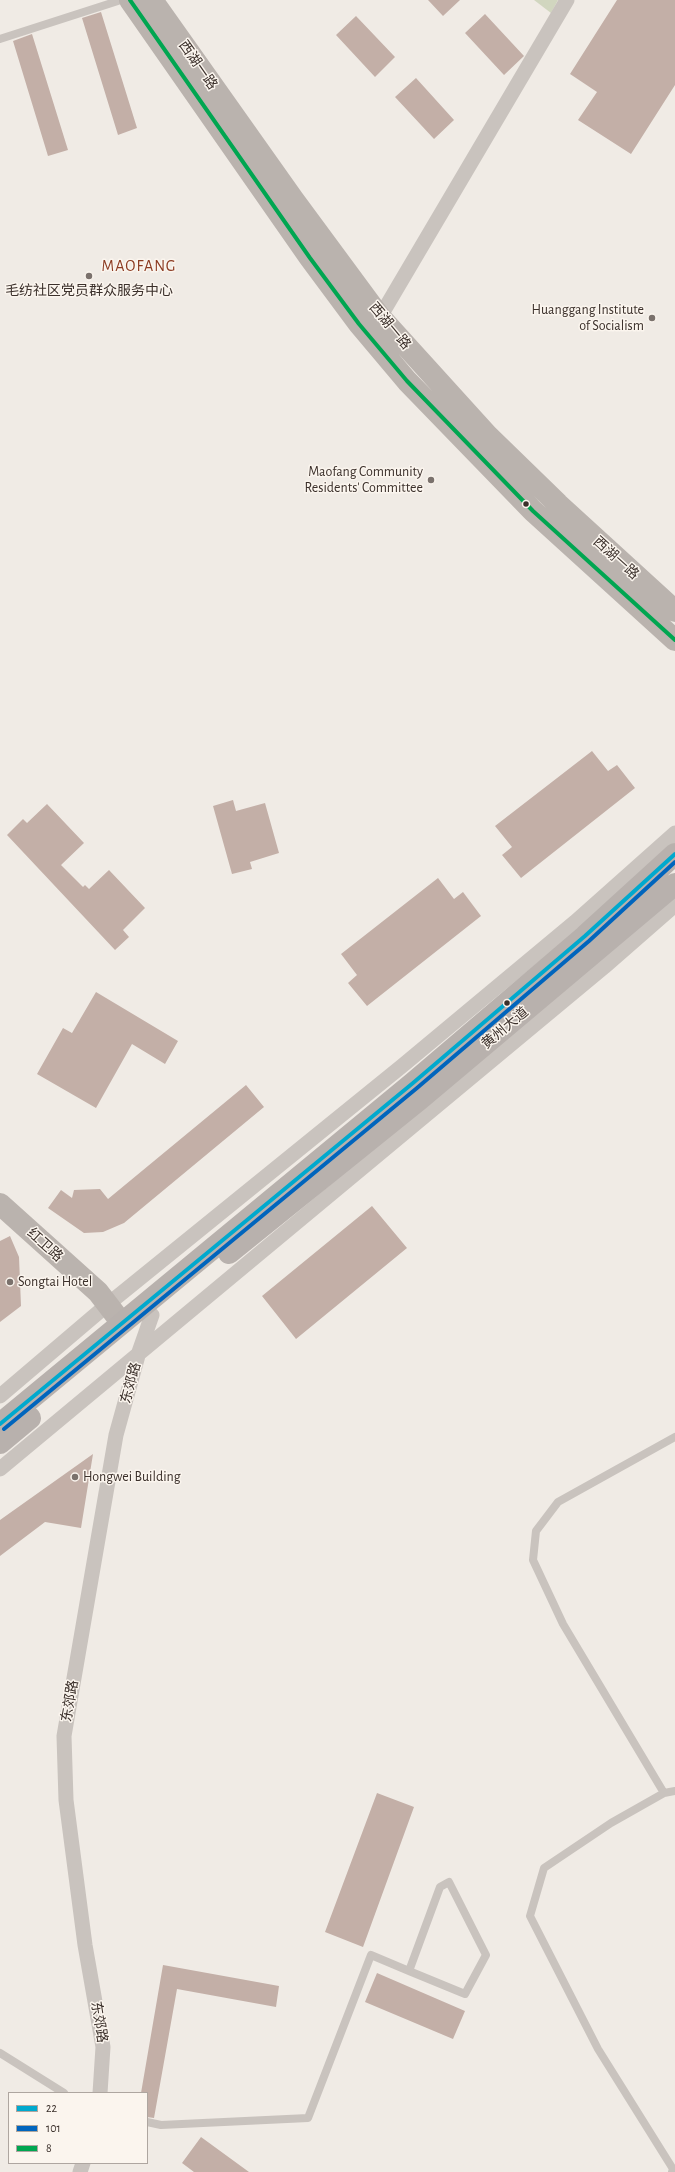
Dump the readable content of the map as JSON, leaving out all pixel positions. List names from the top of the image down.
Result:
{
  "streets": {
    "main road": ["西湖一路", "黄州大道", "红卫路"],
    "street": ["东郊路"]
  },
  "crossings": [
    ["黄州大道", "红卫路"],
    ["黄州大道", "东郊路"]
  ],
  "districts": ["MAOFANG"],
  "places": [
    "毛纺社区党员群众服务中心",
    "Huanggang Institute of Socialism",
    "Maofang Community Residents' Committee",
    "Songtai Hotel",
    "Hongwei Building"
  ],
  "lines": ["transit line 8", "transit line 22", "transit line 101"],
  "legend": ["22", "101", "8"]
}
